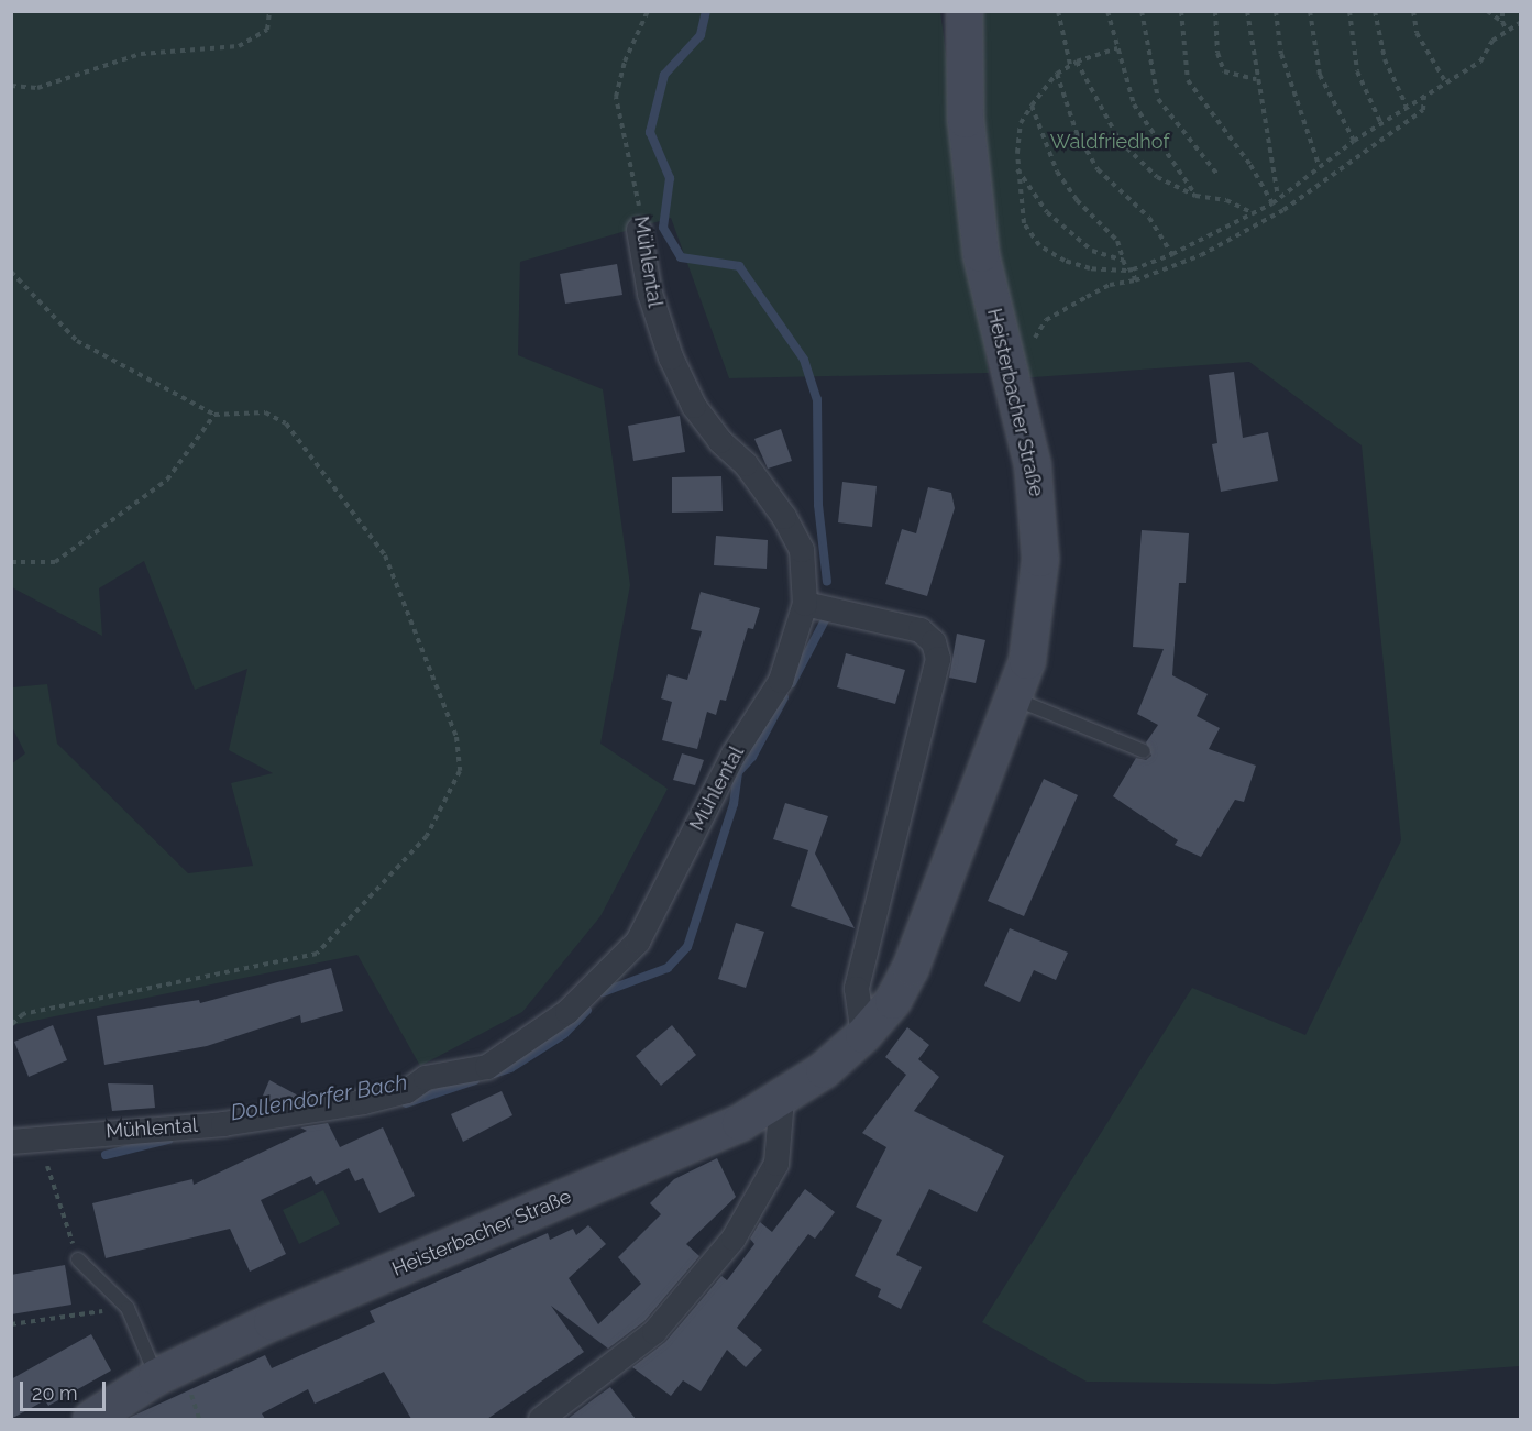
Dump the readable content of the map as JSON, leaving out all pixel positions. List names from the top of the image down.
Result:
{
  "streets": {
    "main road": ["Heisterbacher Straße"],
    "street": ["Mühlental"]
  },
  "water": ["Dollendorfer Bach"],
  "parks": ["Waldfriedhof"],
  "scale_bar": "20 m"
}
